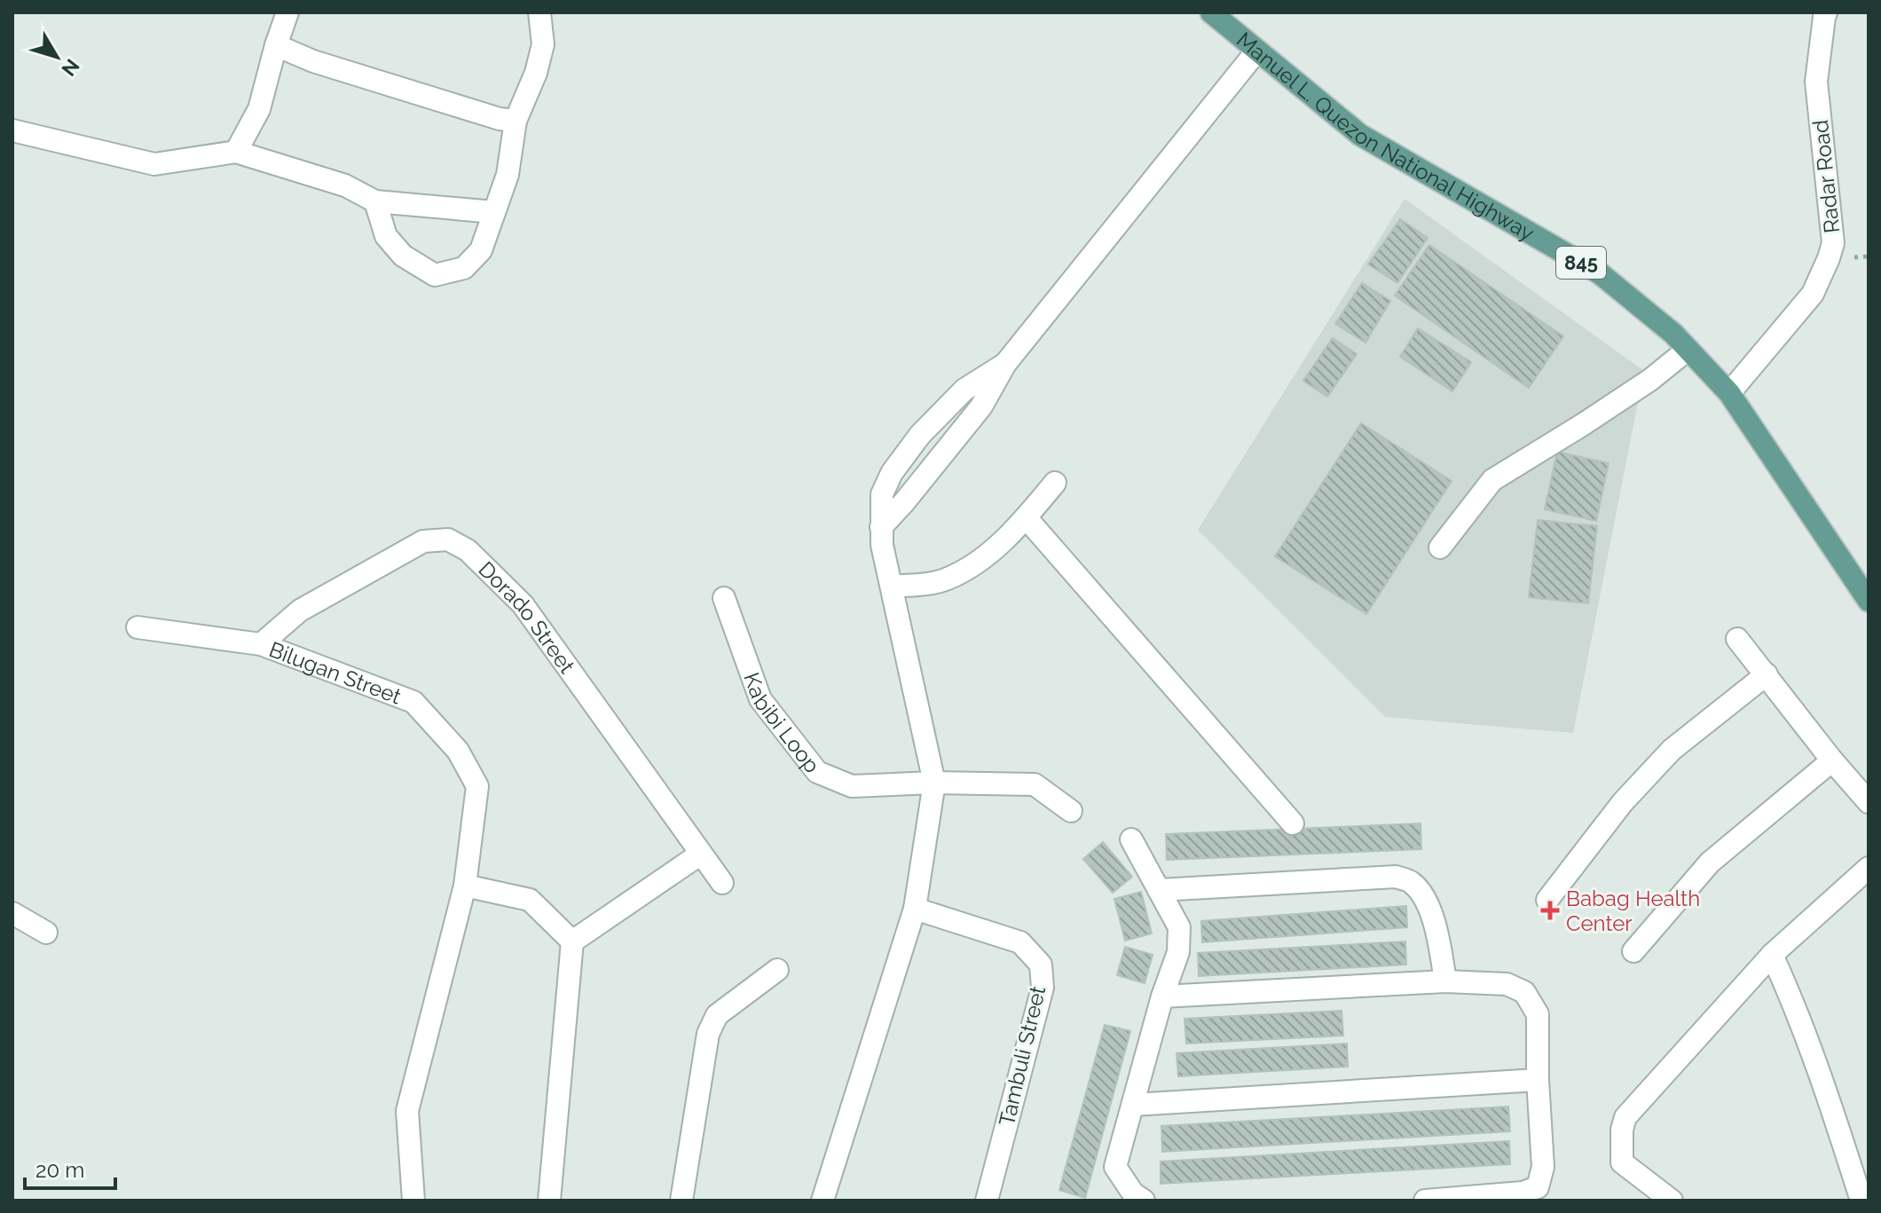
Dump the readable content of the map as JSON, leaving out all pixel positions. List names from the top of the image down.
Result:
{
  "streets": {
    "main road": ["Manuel L. Quezon National Highway", "845"],
    "street": [
      "Radar Road",
      "Dorado Street",
      "Bilugan Street",
      "Kabibi Loop",
      "Tambuli Street"
    ]
  },
  "crossings": [
    ["Manuel L. Quezon National Highway", "Radar Road"],
    ["Dorado Street", "Bilugan Street"]
  ],
  "places": {
    "health": ["Babag Health Center"]
  },
  "scale_bar": "20 m",
  "north": "bottom right"
}
